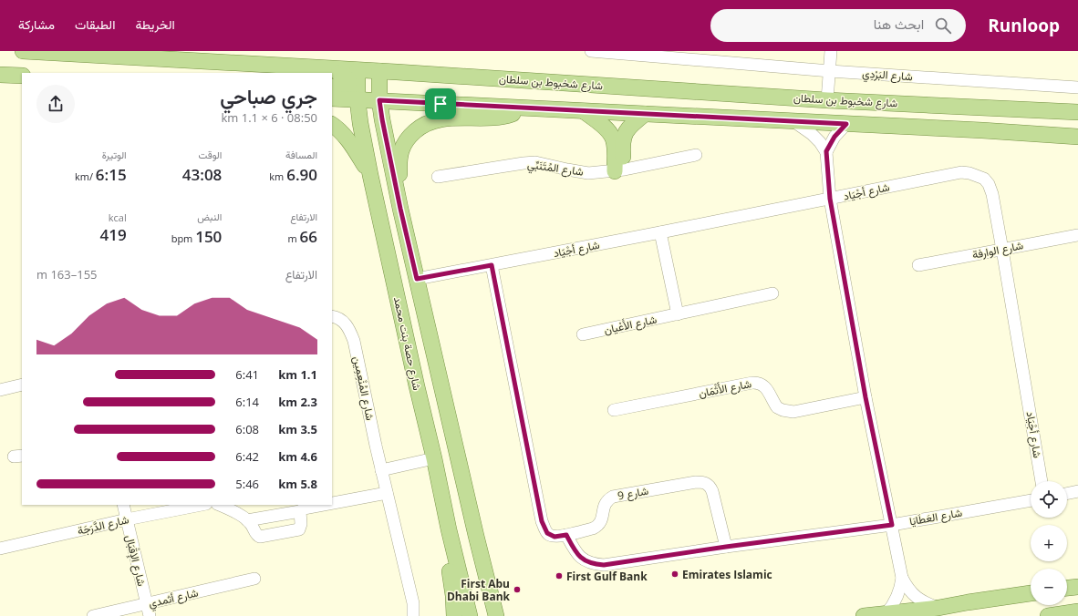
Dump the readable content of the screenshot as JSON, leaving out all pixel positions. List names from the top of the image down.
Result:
{
  "streets": {
    "main road": ["شارع شخبوط بن سلطان", "شارع حصة بنت محمد"],
    "street": [
      "شارع البَرْدِي",
      "شارع المُتَنَبِّي",
      "شارع أجْيَاد",
      "شارع الوارفة",
      "شارع الأَعْيان",
      "شارع المُنْعِمِين",
      "شارع الأَثْمَان",
      "شارع 9",
      "شارع العَطَايَا",
      "شارع الدَّرَجَة",
      "شارع الإِقْبَال",
      "شارع أثمدي"
    ]
  },
  "crossings": [
    ["شارع شخبوط بن سلطان", "شارع حصة بنت محمد"],
    ["شارع أجْيَاد", "شارع الوارفة"],
    ["شارع أجْيَاد", "شارع حصة بنت محمد"],
    ["شارع أجْيَاد", "شارع 9"],
    ["شارع 9", "شارع العَطَايَا"],
    ["شارع الدَّرَجَة", "شارع الإِقْبَال"],
    ["شارع الإِقْبَال", "شارع أثمدي"]
  ],
  "places": ["Emirates Islamic", "First Gulf Bank", "First Abu Dhabi Bank"],
  "page": {
    "header": "Runloop",
    "search": "ابحث هنا",
    "nav": ["الخريطة", "الطبقات", "مشاركة"],
    "heading": ["جري صباحي", "08:50 · 6 × 1.1 km"],
    "stats": [
      ["المسافة", "6.90 km"],
      ["الوقت", "43:08"],
      ["الوتيرة", "6:15 /km"],
      ["الارتفاع", "66 m"],
      ["النبض", "150 bpm"],
      ["kcal", "419"]
    ],
    "chart": ["الارتفاع", "155–163 m"],
    "list": [
      {
        "name": "1.1 km",
        "note": "6:41"
      },
      {
        "name": "2.3 km",
        "note": "6:14"
      },
      {
        "name": "3.5 km",
        "note": "6:08"
      },
      {
        "name": "4.6 km",
        "note": "6:42"
      },
      {
        "name": "5.8 km",
        "note": "5:46"
      }
    ],
    "map_buttons": ["+", "−"]
  }
}
